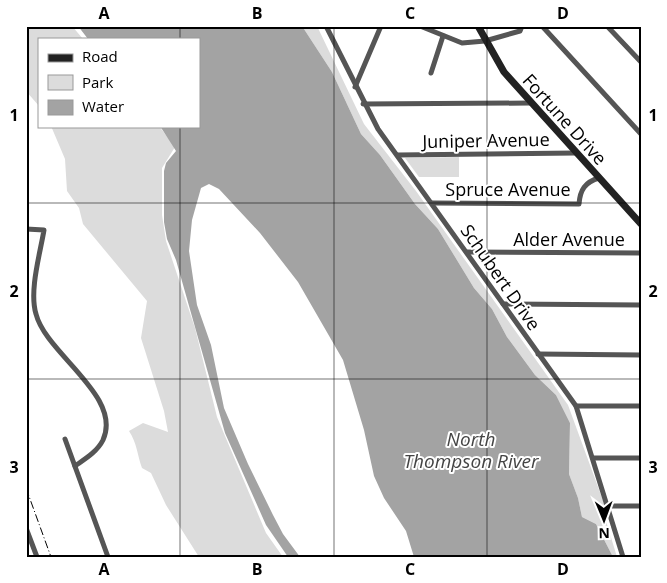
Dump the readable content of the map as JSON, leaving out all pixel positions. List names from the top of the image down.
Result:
{
  "streets": {
    "main road": ["Fortune Drive"],
    "street": [
      "Juniper Avenue",
      "Spruce Avenue",
      "Alder Avenue",
      "Schubert Drive"
    ]
  },
  "crossings": [
    ["Fortune Drive", "Juniper Avenue"],
    ["Fortune Drive", "Spruce Avenue"],
    ["Juniper Avenue", "Schubert Drive"],
    ["Spruce Avenue", "Schubert Drive"],
    ["Alder Avenue", "Schubert Drive"]
  ],
  "water": ["North Thompson River"],
  "legend": ["Road", "Park", "Water"],
  "north": "bottom",
  "grid": {
    "columns": [
      "A",
      "B",
      "C",
      "D"
    ],
    "rows": ["1", "2", "3"]
  }
}
